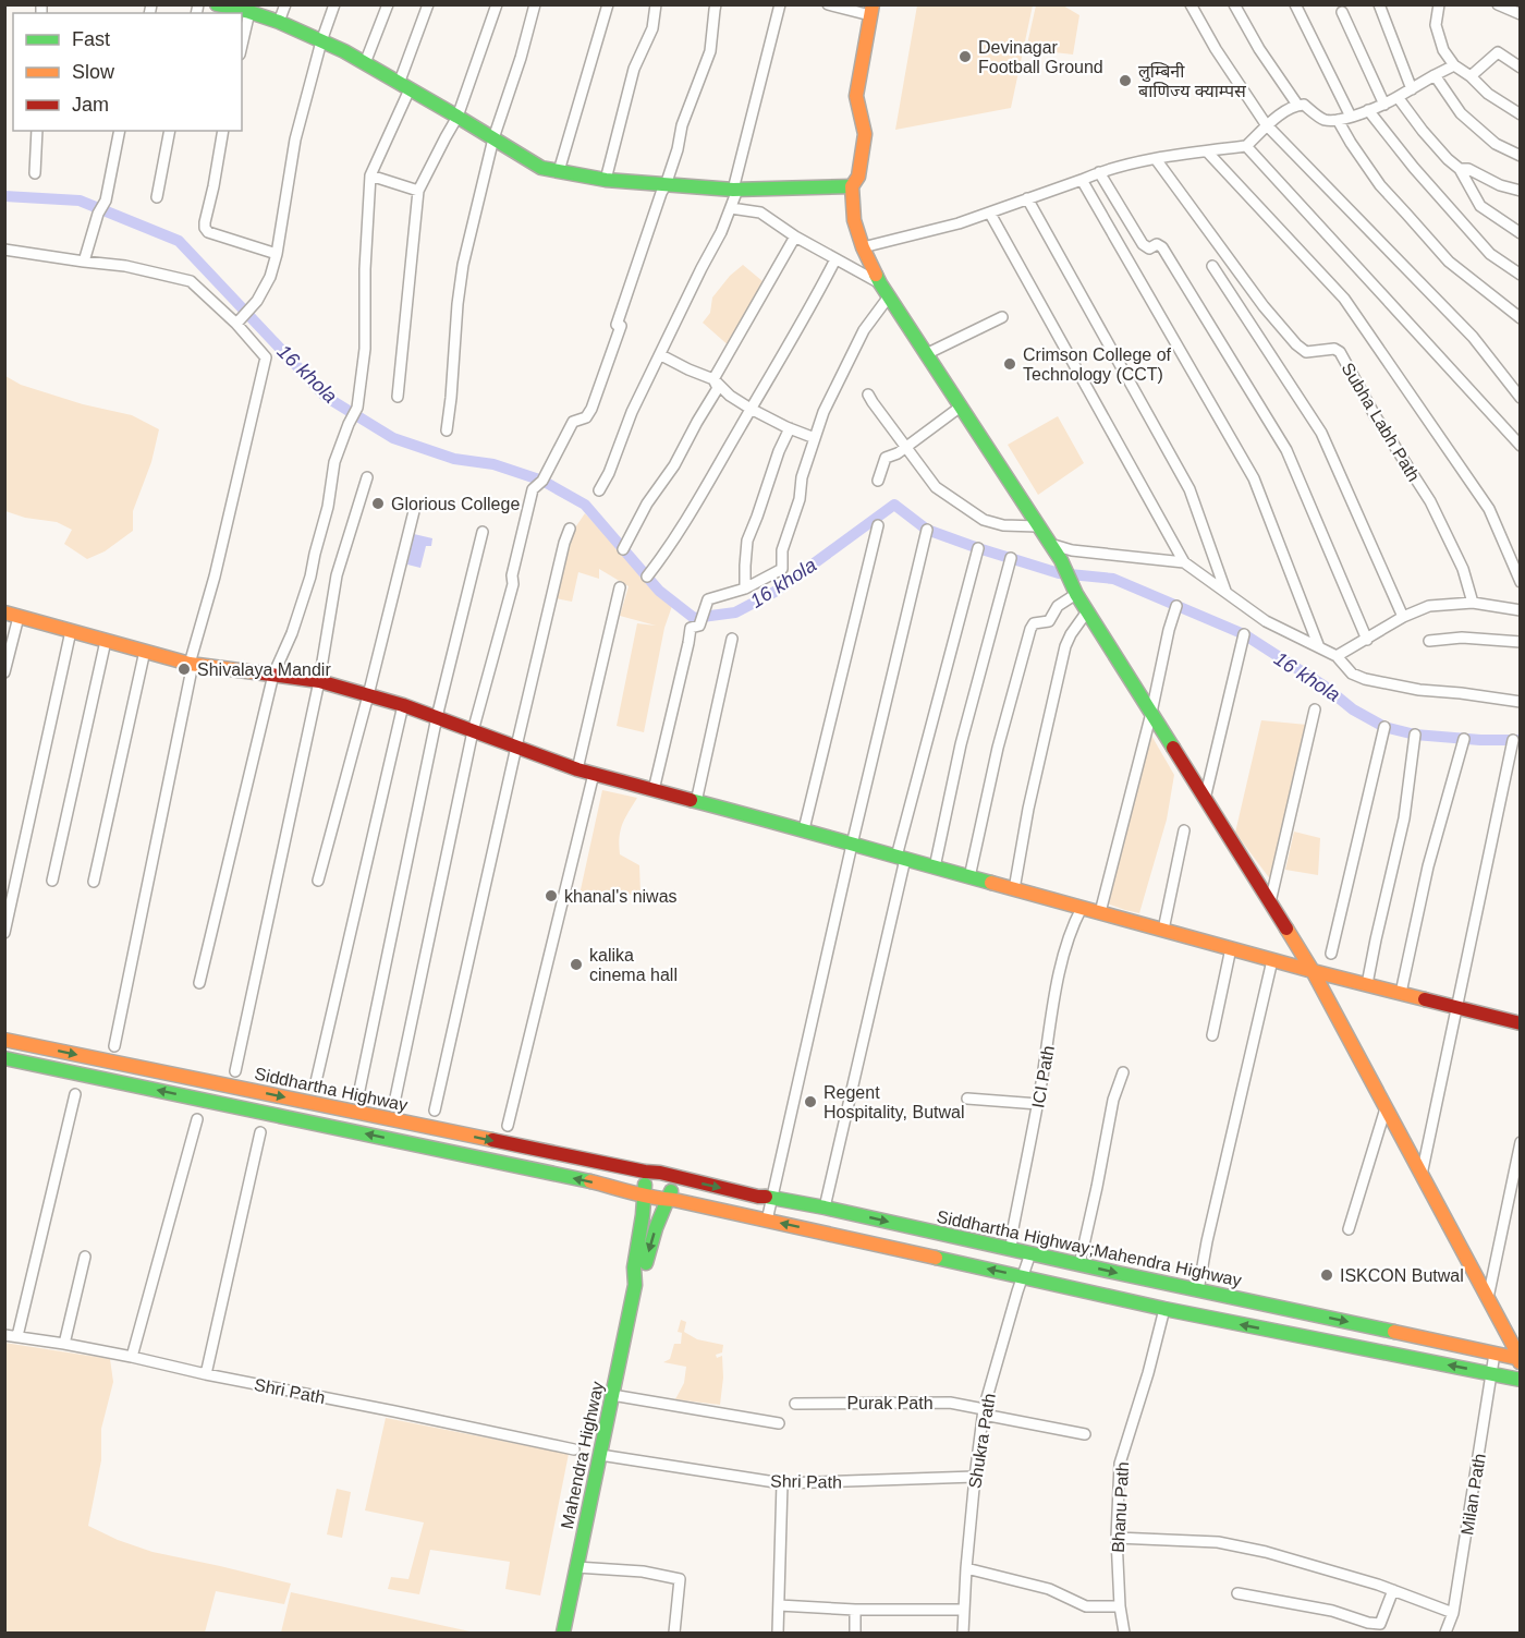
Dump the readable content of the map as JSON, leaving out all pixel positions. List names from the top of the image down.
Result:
{
  "streets": {
    "main road": ["Siddhartha Highway", "Siddhartha Highway;Mahendra Highway", "Mahendra Highway"],
    "street": [
      "Subha Labh Path",
      "ICI Path",
      "Shri Path",
      "Purak Path",
      "Shukra Path",
      "Milan Path",
      "Bhanu Path"
    ]
  },
  "crossings": [
    ["ICI Path", "Siddhartha Highway;Mahendra Highway"],
    ["Siddhartha Highway", "Siddhartha Highway;Mahendra Highway"],
    ["Siddhartha Highway", "Mahendra Highway"],
    ["Siddhartha Highway;Mahendra Highway", "Shukra Path"],
    ["Siddhartha Highway;Mahendra Highway", "Mahendra Highway"],
    ["Siddhartha Highway;Mahendra Highway", "Milan Path"],
    ["Shri Path", "Shukra Path"],
    ["Shri Path", "Mahendra Highway"],
    ["Purak Path", "Shukra Path"]
  ],
  "water": ["16 khola"],
  "places": [
    "Devinagar Football Ground",
    "लुम्बिनी बाणिज्य क्याम्पस",
    "Crimson College of Technology (CCT)",
    "Glorious College",
    "Shivalaya Mandir",
    "khanal's niwas",
    "kalika cinema hall",
    "Regent Hospitality, Butwal",
    "ISKCON Butwal"
  ],
  "legend": ["Fast", "Slow", "Jam"]
}
